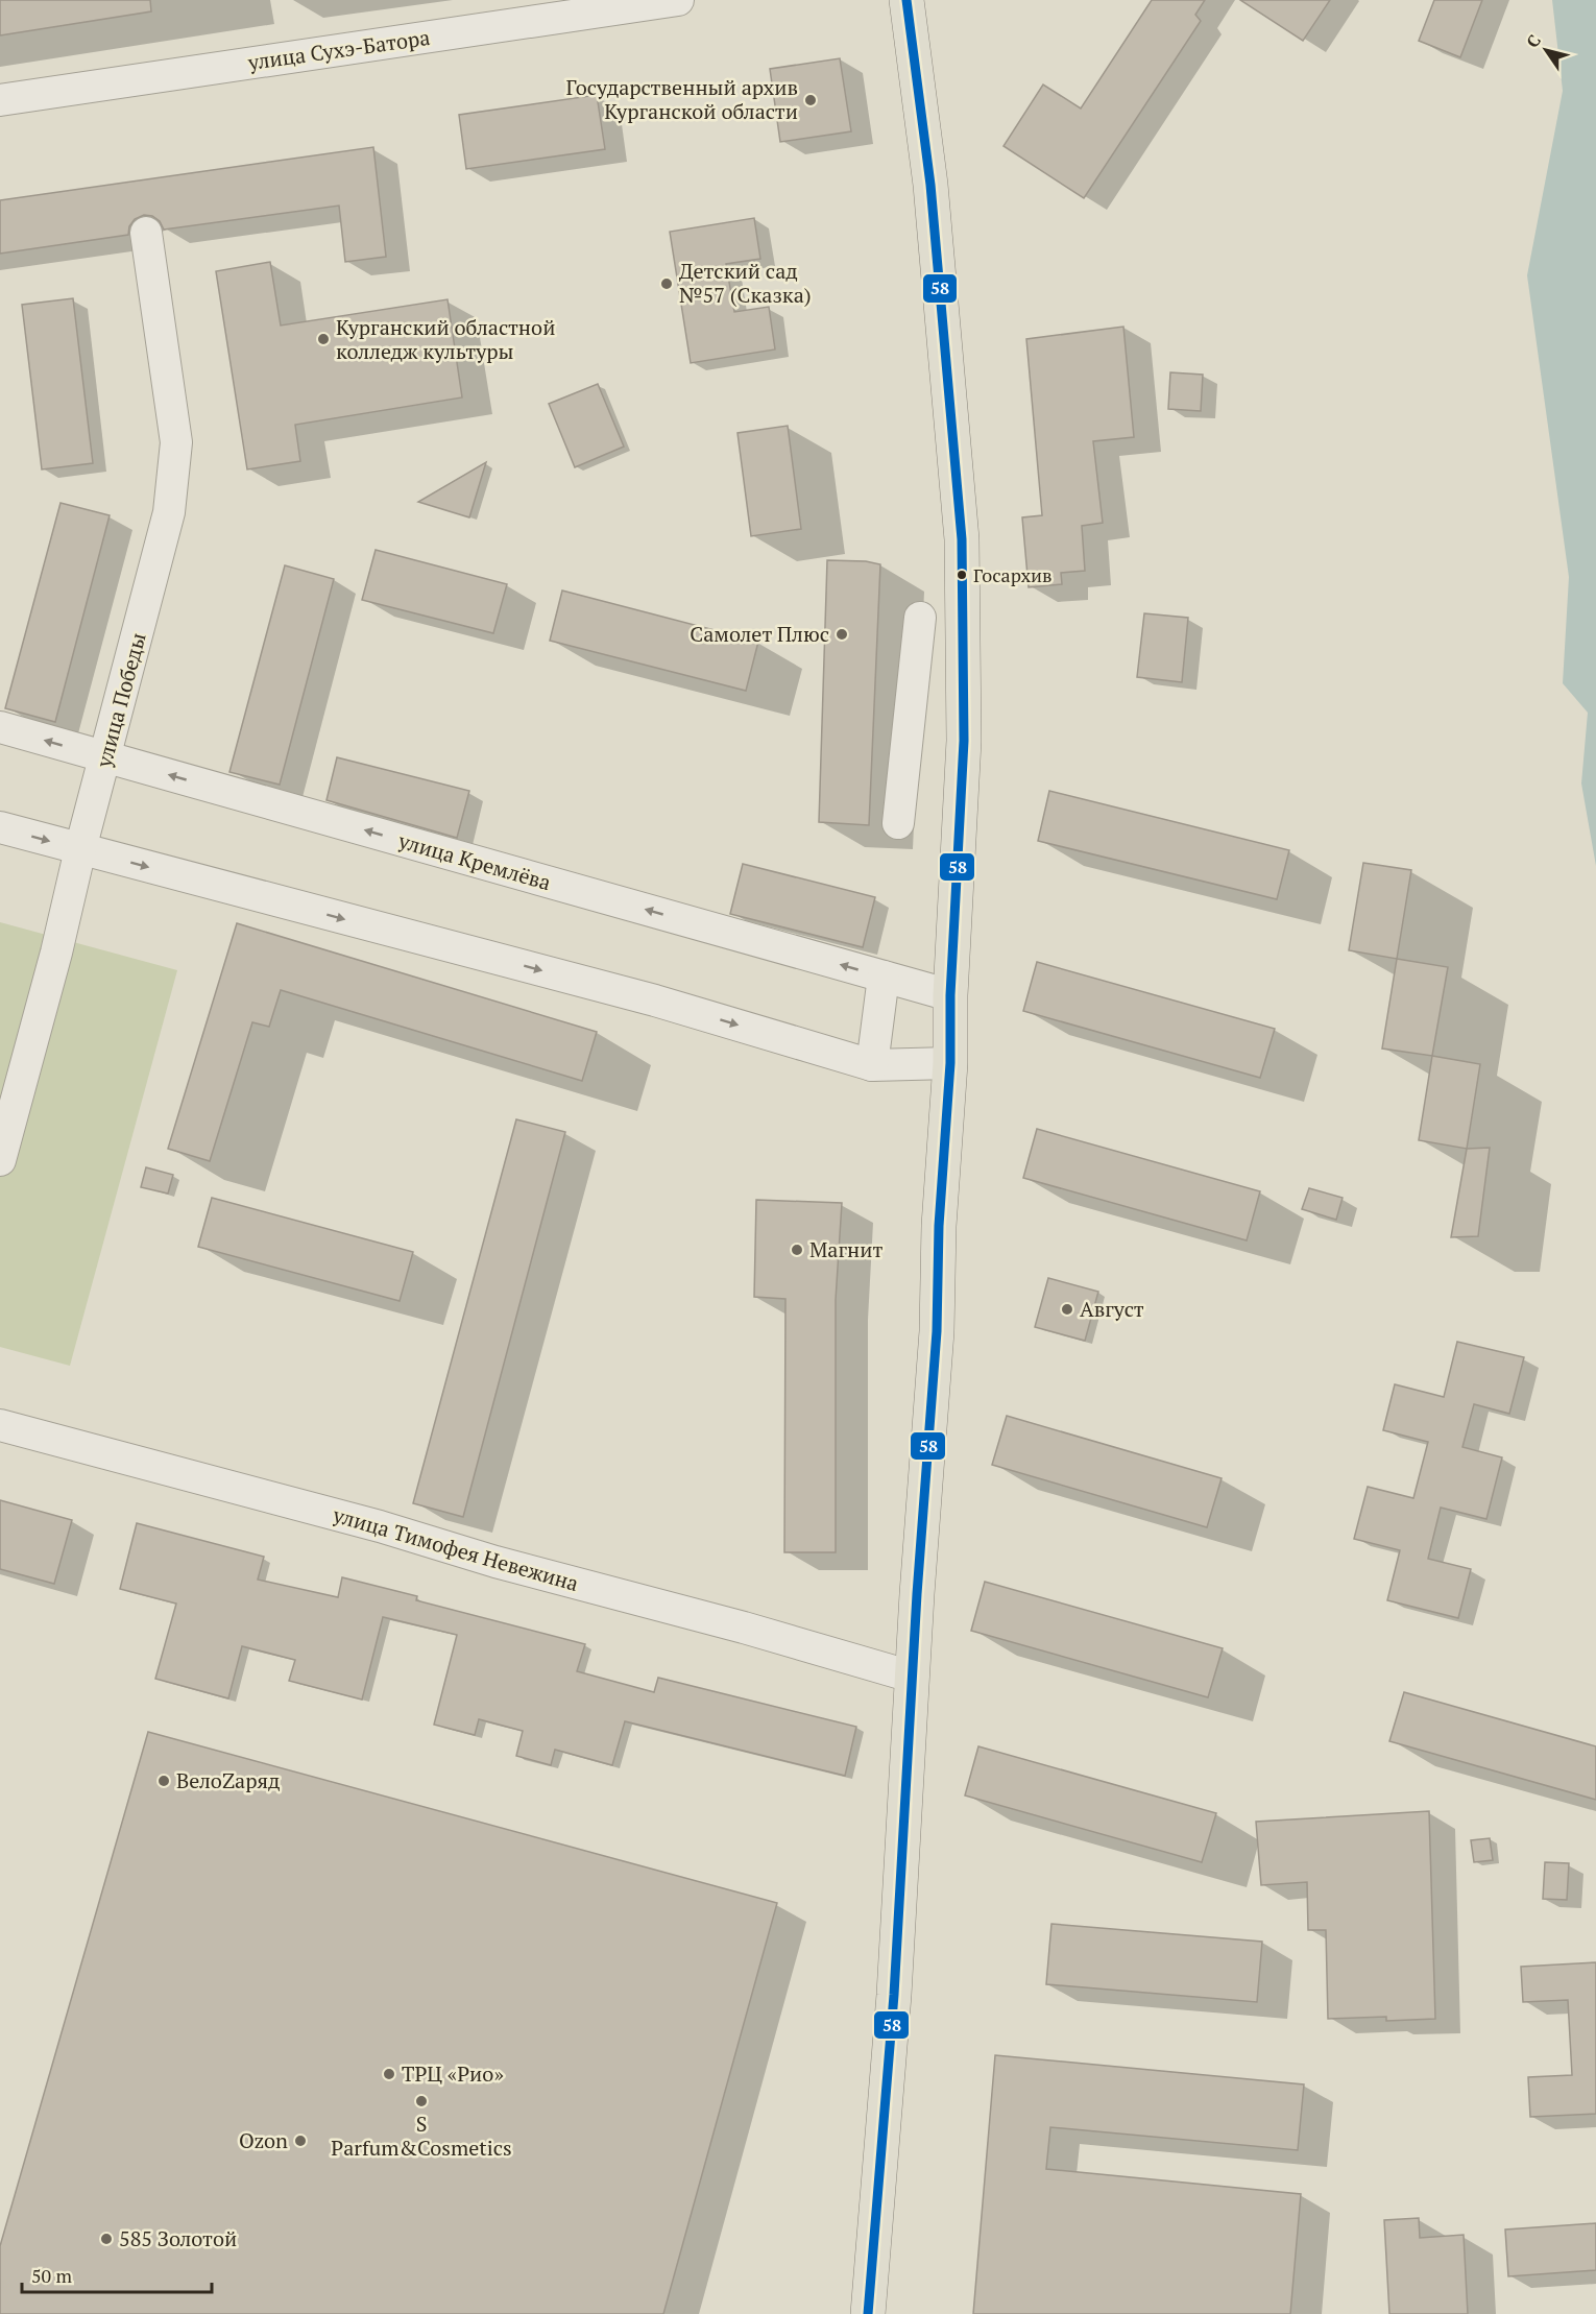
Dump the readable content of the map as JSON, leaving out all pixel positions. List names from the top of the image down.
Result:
{
  "streets": {
    "street": [
      "улица Сухэ-Батора",
      "улица Победы",
      "улица Кремлёва",
      "улица Тимофея Невежина"
    ]
  },
  "crossings": [
    ["улица Победы", "улица Кремлёва"]
  ],
  "places": [
    "Государственный архив Курганской области",
    "Детский сад №57 (Сказка)",
    "Курганский областной колледж культуры",
    "Госархив",
    "Самолет Плюс",
    "Магнит",
    "Август",
    "ВелоZаряд",
    "ТРЦ «Рио»",
    "S Parfum&Cosmetics",
    "Ozon",
    "585 Золотой"
  ],
  "lines": ["transit line 58"],
  "scale_bar": "50 m",
  "north": "top left"
}
